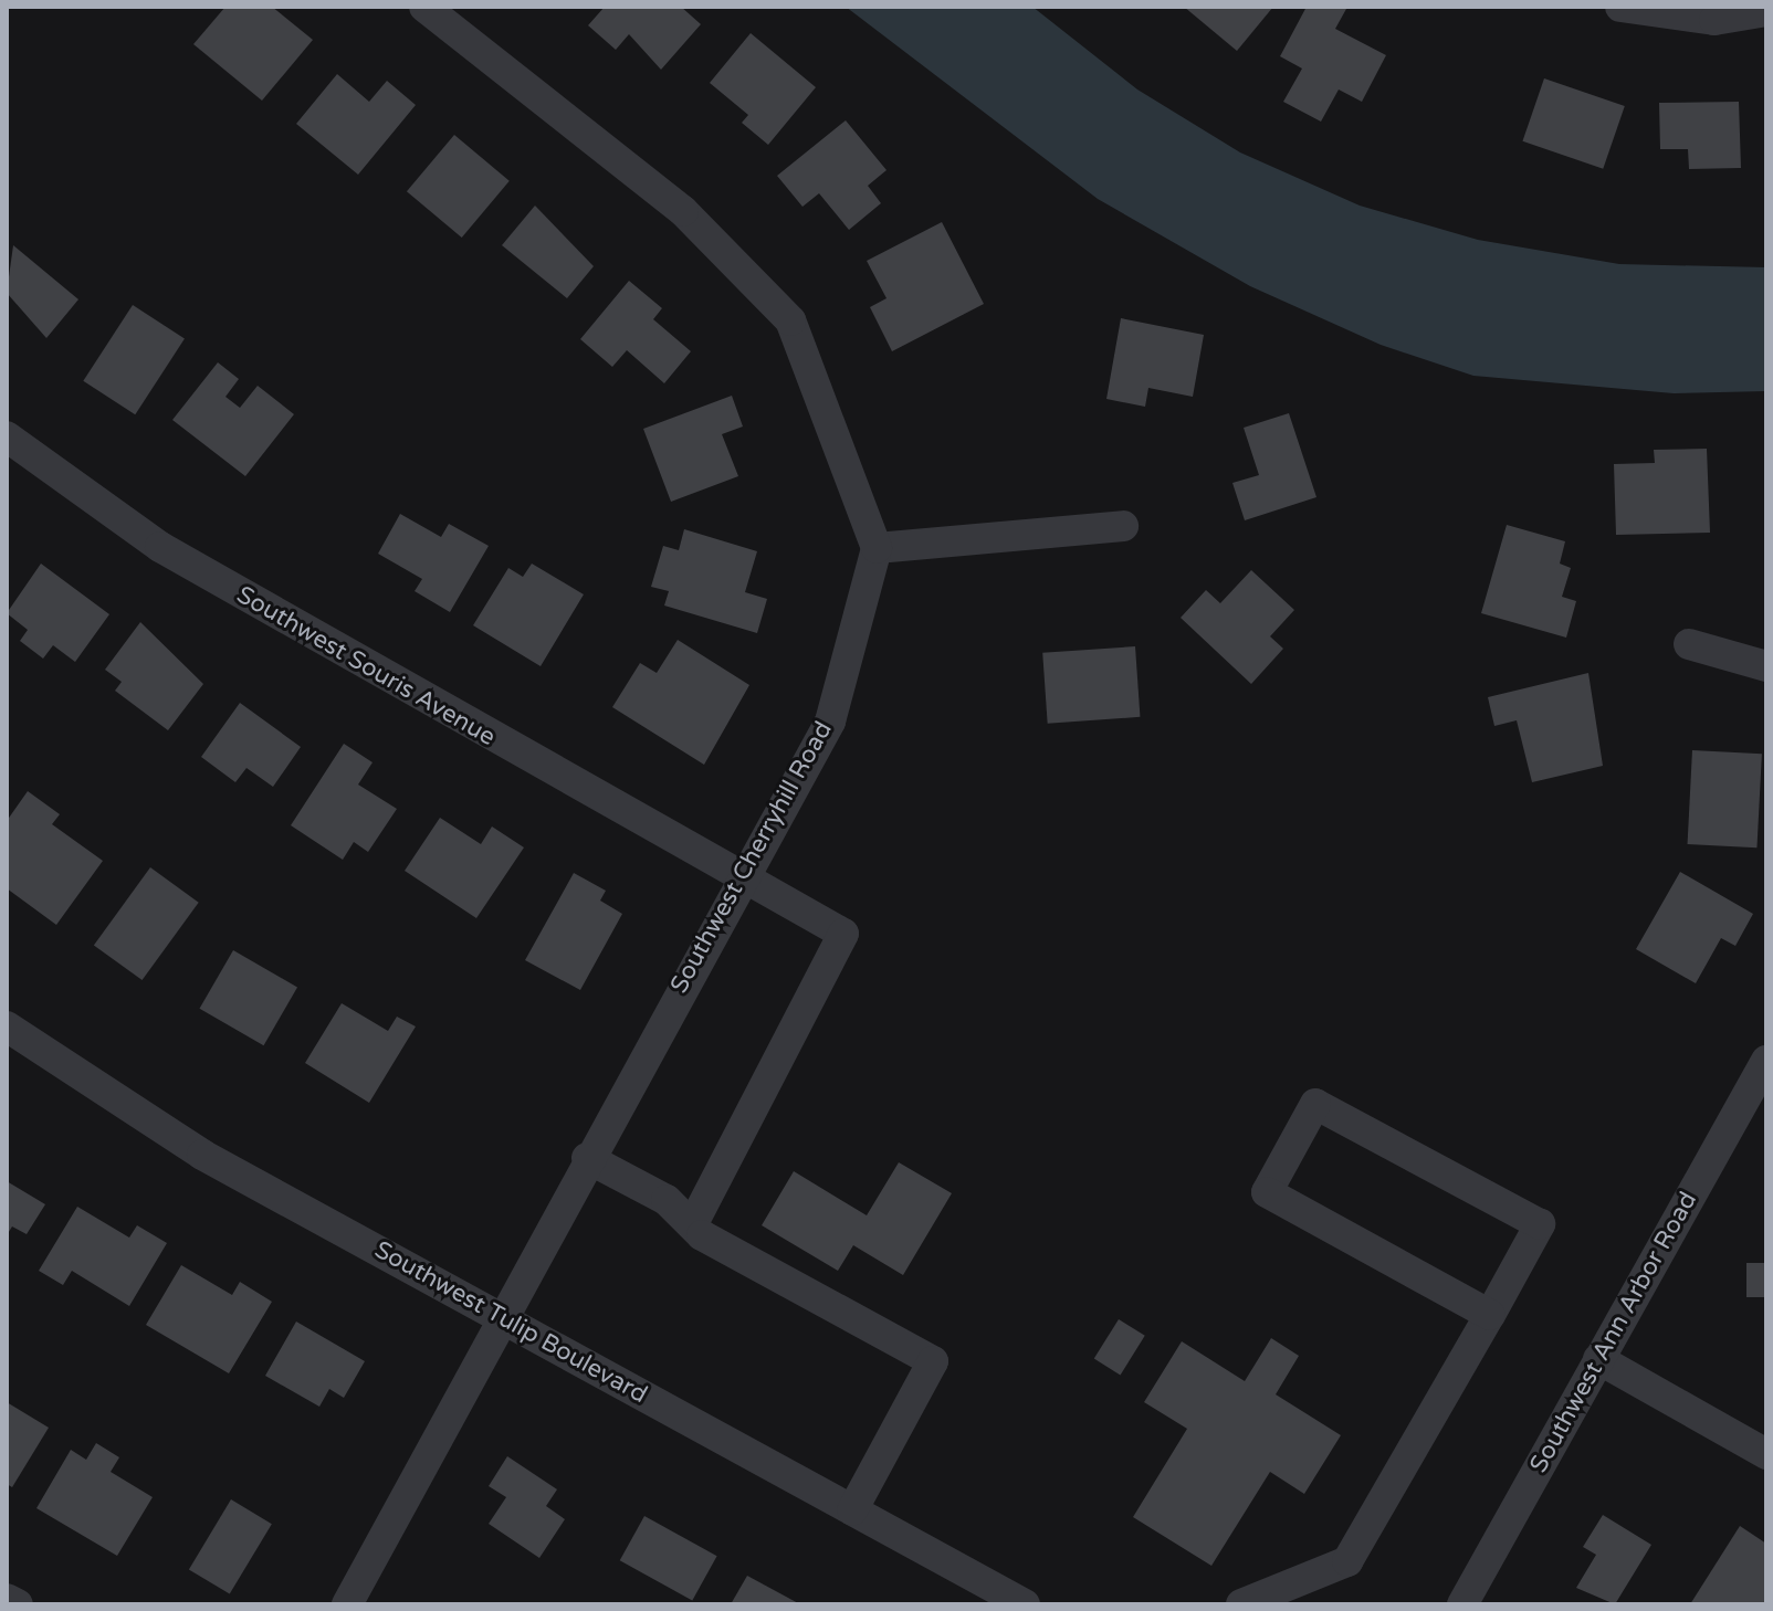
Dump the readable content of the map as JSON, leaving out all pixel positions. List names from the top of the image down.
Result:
{
  "streets": {
    "street": [
      "Southwest Souris Avenue",
      "Southwest Cherryhill Road",
      "Southwest Tulip Boulevard",
      "Southwest Ann Arbor Road"
    ]
  },
  "crossings": [
    ["Southwest Souris Avenue", "Southwest Cherryhill Road"],
    ["Southwest Cherryhill Road", "Southwest Tulip Boulevard"]
  ]
}
